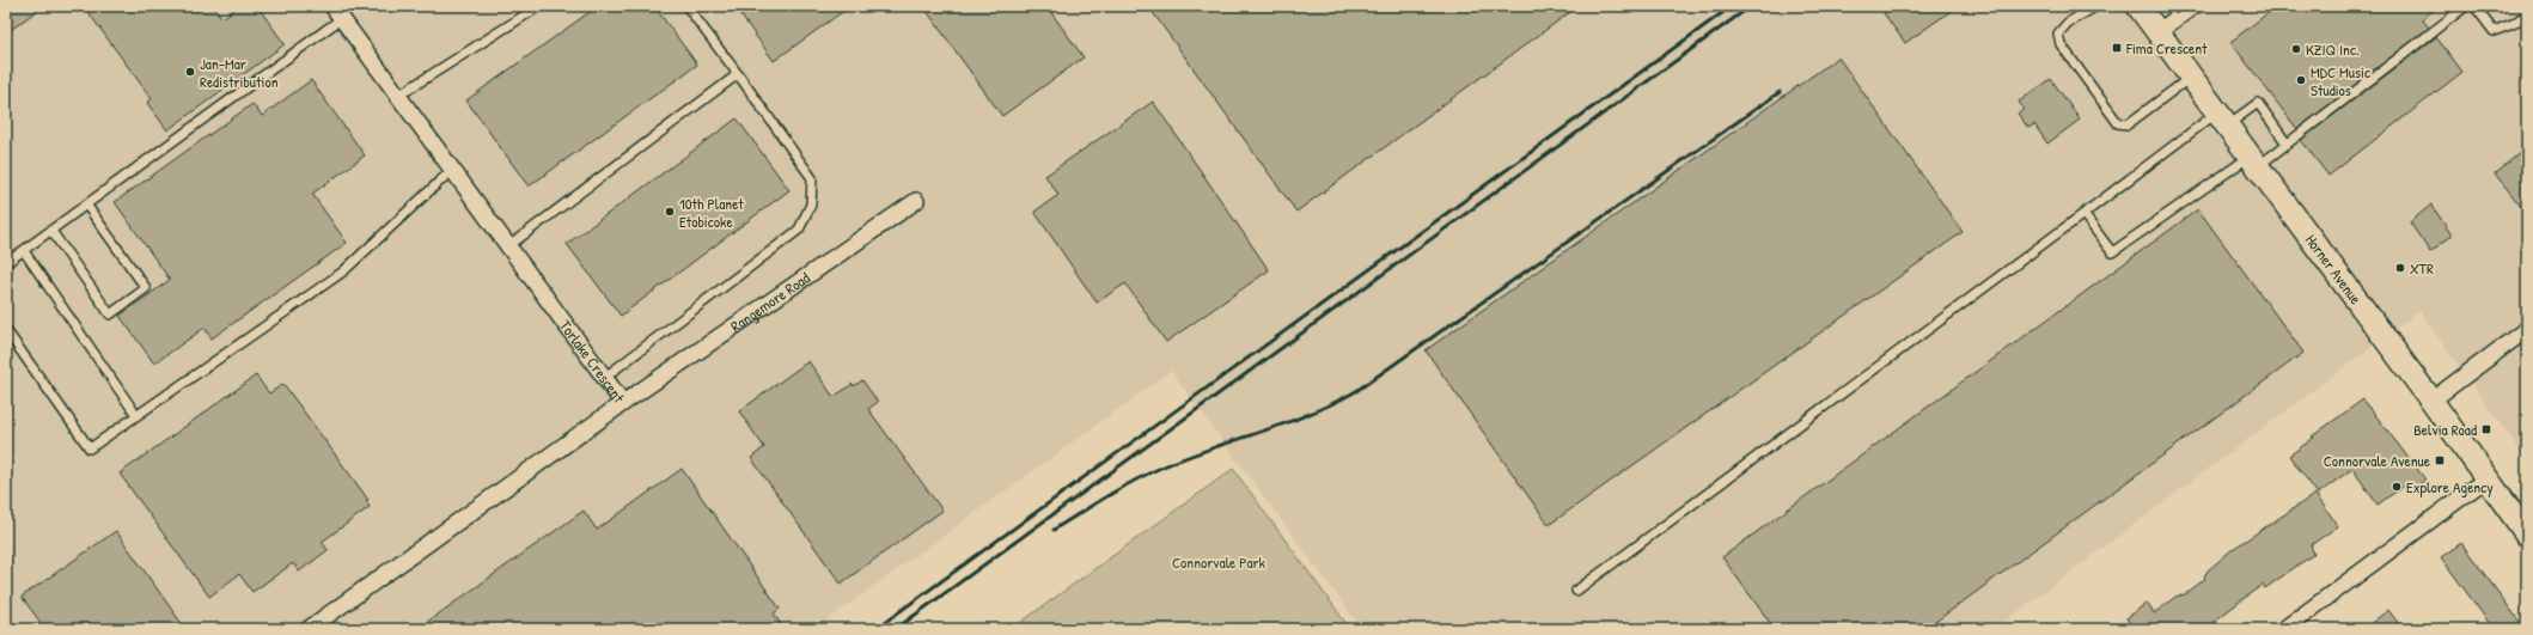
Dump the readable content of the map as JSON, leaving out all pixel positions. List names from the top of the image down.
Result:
{
  "streets": {
    "main road": ["Horner Avenue"],
    "street": ["Rangemore Road", "Torlake Crescent"]
  },
  "crossings": [
    ["Rangemore Road", "Torlake Crescent"]
  ],
  "parks": ["Connorvale Park"],
  "places": {
    "transit": ["Fima Crescent", "Belvia Road", "Connorvale Avenue"],
    "other": [
      "KZIQ Inc.",
      "Jan-Mar Redistribution",
      "MDC Music Studios",
      "10th Planet Etobicoke",
      "XTR",
      "Explore Agency"
    ]
  }
}
